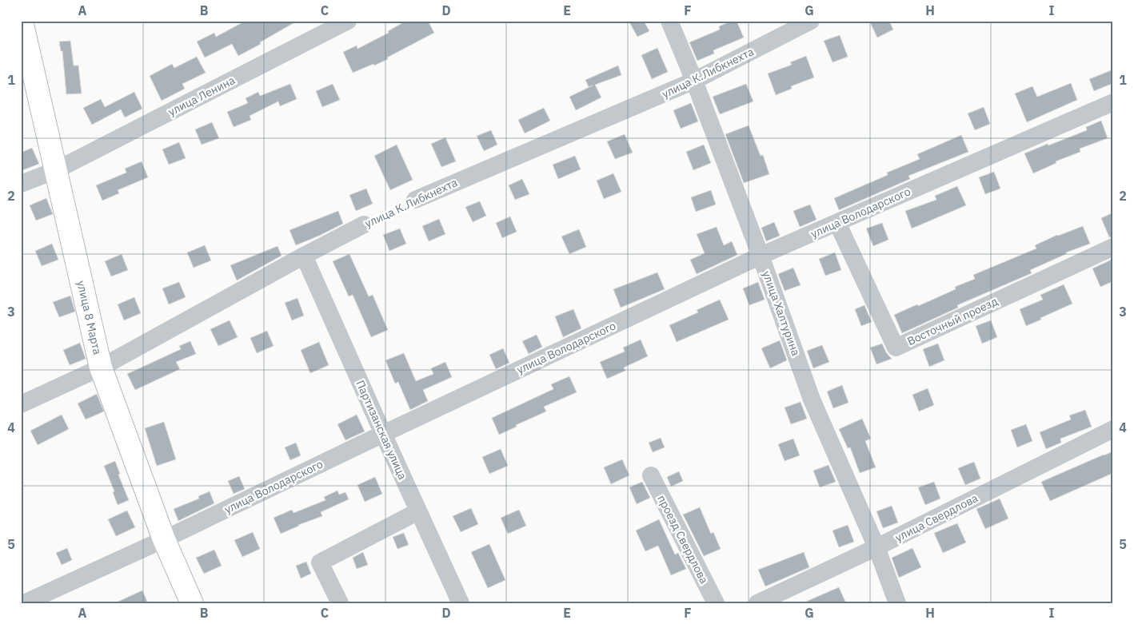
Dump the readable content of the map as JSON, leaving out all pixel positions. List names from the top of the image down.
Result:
{
  "streets": {
    "main road": ["улица 8 Марта"],
    "street": [
      "улица К.Либкнехта",
      "улица Ленина",
      "улица Володарского",
      "улица Халтурина",
      "Восточный проезд",
      "Партизанская улица",
      "улица Свердлова",
      "проезд Свердлова"
    ]
  },
  "crossings": [
    ["улица К.Либкнехта", "улица Халтурина"],
    ["улица К.Либкнехта", "улица 8 Марта"],
    ["улица К.Либкнехта", "Партизанская улица"],
    ["улица Ленина", "улица 8 Марта"],
    ["улица Володарского", "улица Халтурина"],
    ["улица Володарского", "улица 8 Марта"],
    ["улица Володарского", "Восточный проезд"],
    ["улица Володарского", "Партизанская улица"],
    ["улица Халтурина", "улица Свердлова"]
  ],
  "grid": {
    "columns": [
      "A",
      "B",
      "C",
      "D",
      "E",
      "F",
      "G",
      "H",
      "I"
    ],
    "rows": [
      "1",
      "2",
      "3",
      "4",
      "5"
    ]
  }
}
